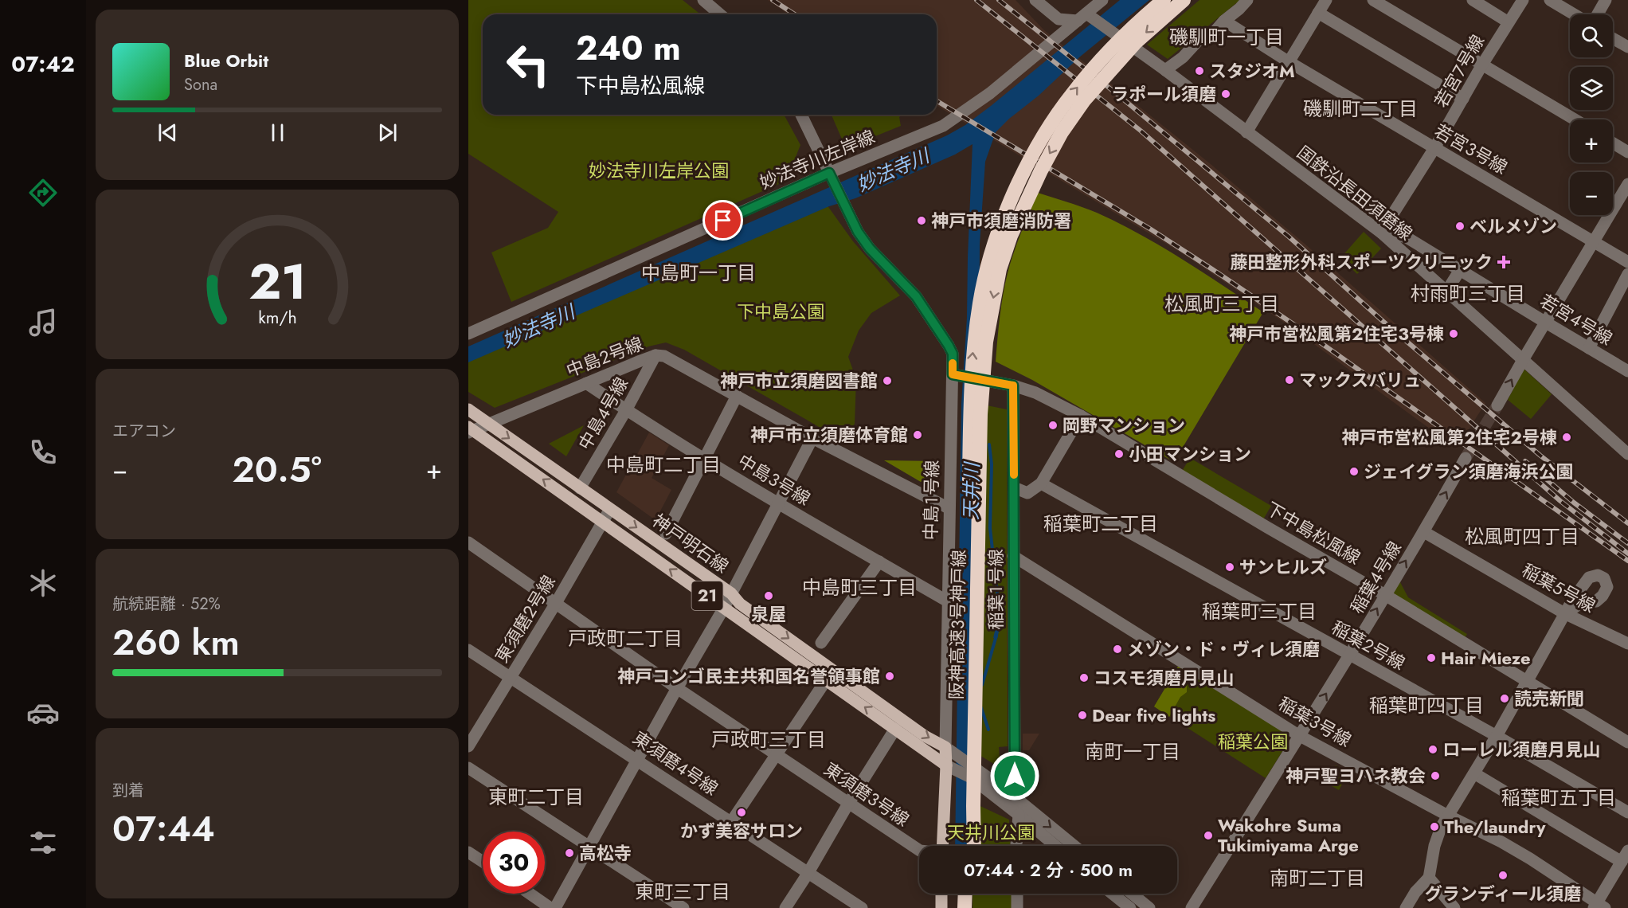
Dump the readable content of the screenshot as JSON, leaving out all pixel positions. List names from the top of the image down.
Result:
{
  "streets": {
    "highway": ["阪神高速3号神戸線"],
    "main road": ["神戸明石線", "21"],
    "street": [
      "若宮７号線",
      "若宮３号線",
      "妙法寺川左岸線",
      "国鉄沿長田須磨線",
      "若宮４号線",
      "中島２号線",
      "中島４号線",
      "中島３号線",
      "中島１号線",
      "下中島松風線",
      "稲葉４号線",
      "稲葉５号線",
      "稲葉１号線",
      "東須磨２号線",
      "稲葉２号線",
      "稲葉３号線",
      "東須磨４号線",
      "東須磨３号線"
    ]
  },
  "crossings": [
    ["若宮７号線", "若宮３号線"],
    ["若宮７号線", "国鉄沿長田須磨線"],
    ["若宮７号線", "若宮４号線"],
    ["妙法寺川左岸線", "国鉄沿長田須磨線"],
    ["妙法寺川左岸線", "中島１号線"],
    ["国鉄沿長田須磨線", "若宮４号線"],
    ["中島２号線", "中島４号線"],
    ["中島２号線", "中島３号線"],
    ["中島２号線", "中島１号線"],
    ["中島２号線", "神戸明石線"],
    ["中島４号線", "中島３号線"],
    ["中島４号線", "神戸明石線"],
    ["中島３号線", "中島１号線"],
    ["中島１号線", "下中島松風線"],
    ["中島１号線", "神戸明石線"],
    ["下中島松風線", "稲葉４号線"],
    ["下中島松風線", "稲葉１号線"],
    ["神戸明石線", "東須磨２号線"],
    ["稲葉４号線", "稲葉５号線"],
    ["稲葉４号線", "稲葉２号線"],
    ["稲葉４号線", "稲葉３号線"],
    ["稲葉１号線", "稲葉３号線"],
    ["東須磨２号線", "東須磨４号線"],
    ["東須磨２号線", "東須磨３号線"]
  ],
  "one_way": ["稲葉４号線"],
  "districts": [
    "磯馴町一丁目",
    "磯馴町二丁目",
    "中島町一丁目",
    "村雨町三丁目",
    "松風町三丁目",
    "中島町二丁目",
    "稲葉町二丁目",
    "松風町四丁目",
    "中島町三丁目",
    "稲葉町三丁目",
    "戸政町二丁目",
    "稲葉町四丁目",
    "戸政町三丁目",
    "南町一丁目",
    "東町二丁目",
    "稲葉町五丁目",
    "南町二丁目",
    "東町三丁目"
  ],
  "water": ["妙法寺川", "天井川"],
  "parks": [
    "妙法寺川左岸公園",
    "下中島公園",
    "稲葉公園",
    "天井川公園"
  ],
  "places": {
    "other": [
      "スタジオM",
      "ラポール須磨",
      "神戸市須磨消防署",
      "ベルメゾン",
      "神戸市営松風第2住宅3号棟",
      "マックスバリュ",
      "神戸市立須磨図書館",
      "岡野マンション",
      "神戸市立須磨体育館",
      "神戸市営松風第2住宅2号棟",
      "小田マンション",
      "ジェイグラン須磨海浜公園",
      "サンヒルズ",
      "泉屋",
      "メゾン・ド・ヴィレ須磨",
      "Hair Mieze",
      "神戸コンゴ民主共和国名誉領事館",
      "コスモ須磨月見山",
      "読売新聞",
      "Dear five lights",
      "ローレル須磨月見山",
      "神戸聖ヨハネ教会",
      "かず美容サロン",
      "The/laundry",
      "Wakohre Suma Tukimiyama Arge",
      "高松寺",
      "グランディール須磨"
    ],
    "health": ["藤田整形外科スポーツクリニック"]
  },
  "page": {
    "tabs": "07:42",
    "map_buttons": ["+", "−"],
    "turn": ["240 m", "下中島松風線"],
    "song": ["Blue Orbit", "Sona"],
    "tile": [
      "エアコン",
      ["航続距離 · 52%", "260 km"],
      ["到着", "07:44"]
    ],
    "heat": ["−", "20.5°", "+"],
    "limit": "30",
    "trip": "07:44 · 2 分 · 500 m",
    "gauge": ["21", "km/h"]
  }
}
